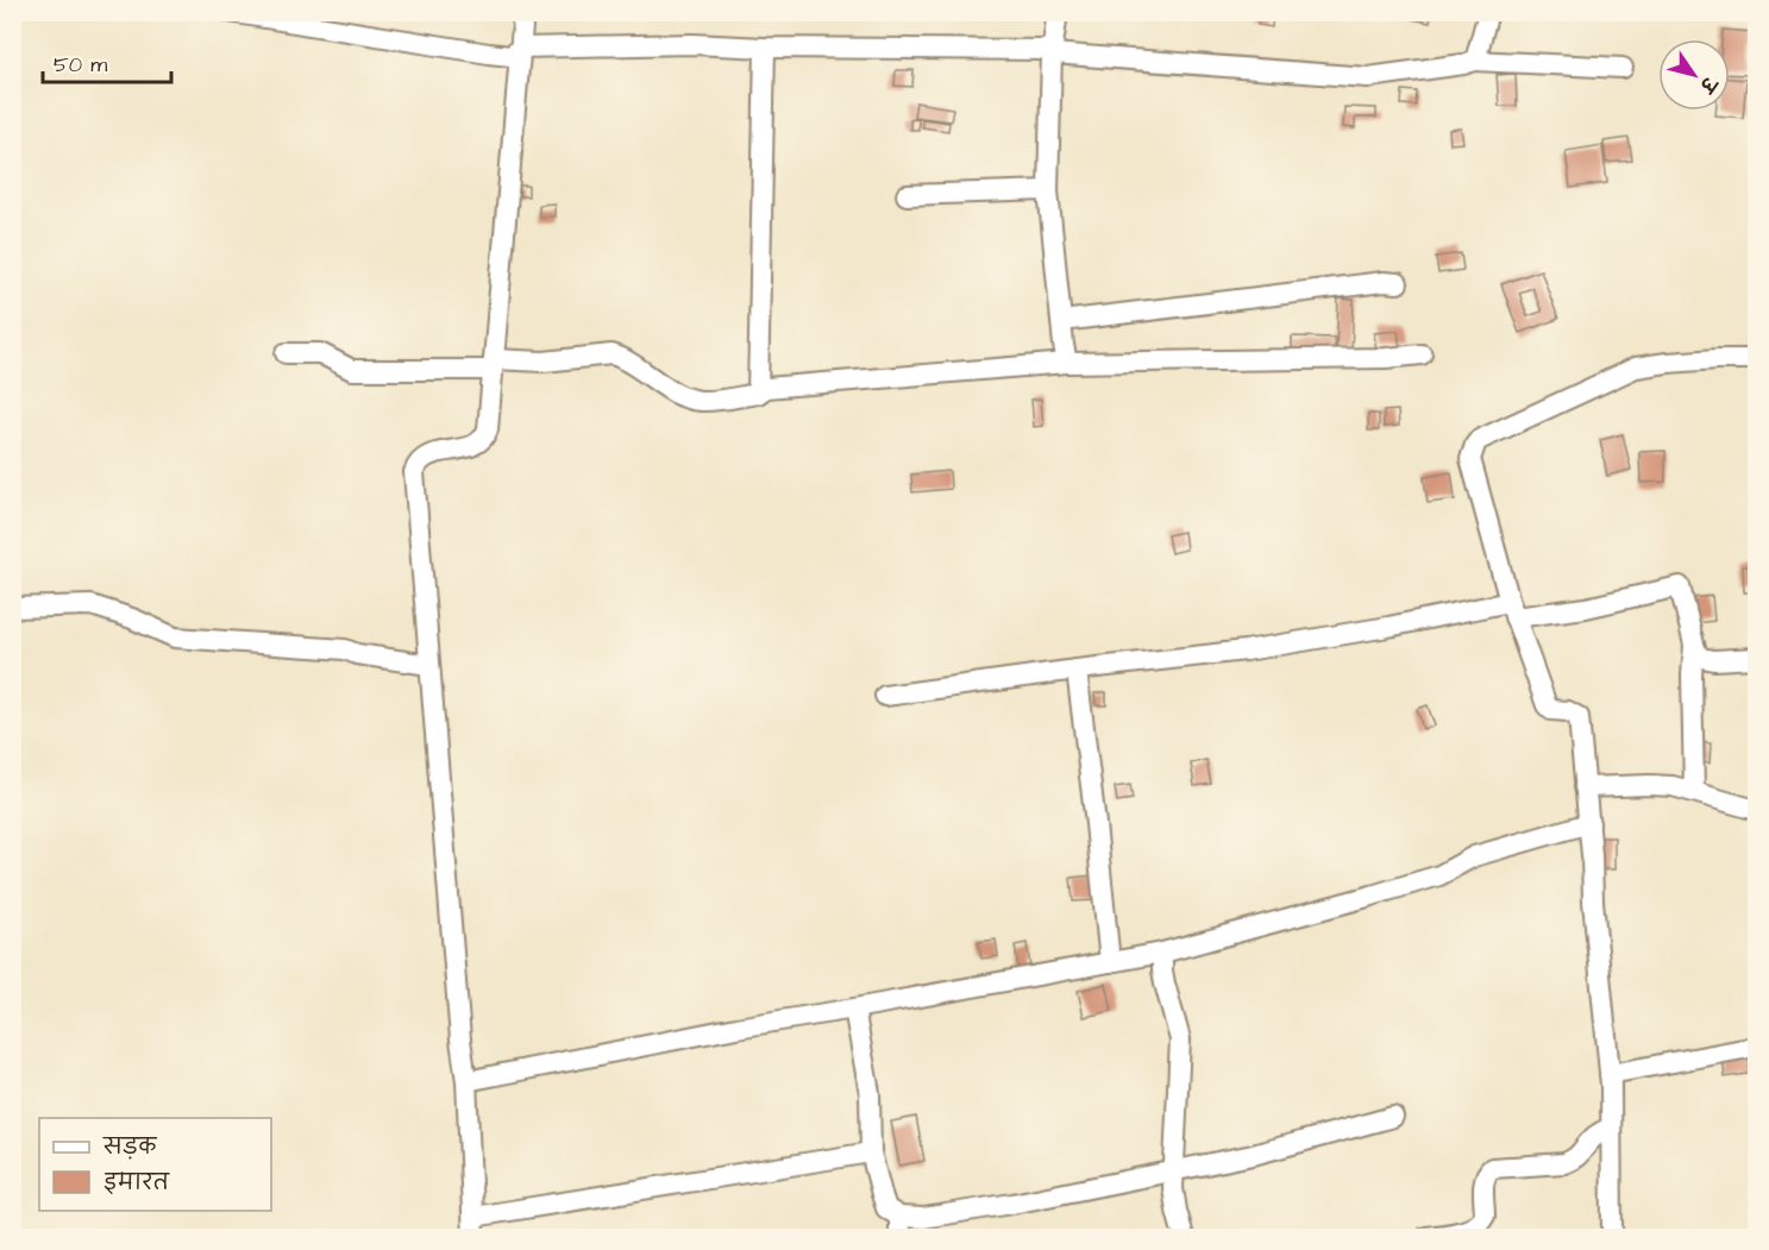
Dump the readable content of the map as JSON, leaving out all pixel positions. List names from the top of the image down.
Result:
{
  "legend": ["सड़क", "इमारत"],
  "scale_bar": "50 m",
  "north": "bottom right"
}
